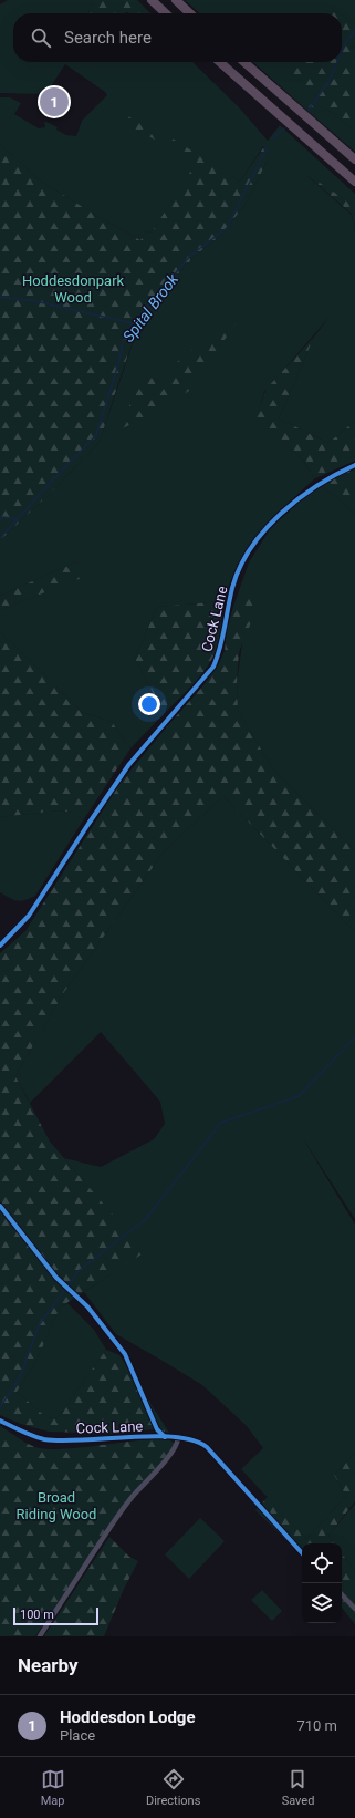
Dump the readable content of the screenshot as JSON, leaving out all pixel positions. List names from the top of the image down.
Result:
{
  "streets": {
    "street": ["Cock Lane"]
  },
  "water": ["Spital Brook"],
  "parks": ["Hoddesdonpark Wood", "Broad Riding Wood"],
  "scale_bar": "100 m",
  "page": {
    "search": "Search here",
    "pins": "1",
    "scale": "100 m",
    "heading": "Nearby",
    "list": [
      {
        "mark": "1",
        "name": "Hoddesdon Lodge",
        "note": "Place",
        "value": "710 m"
      }
    ],
    "nav": ["Map", "Directions", "Saved"]
  }
}
